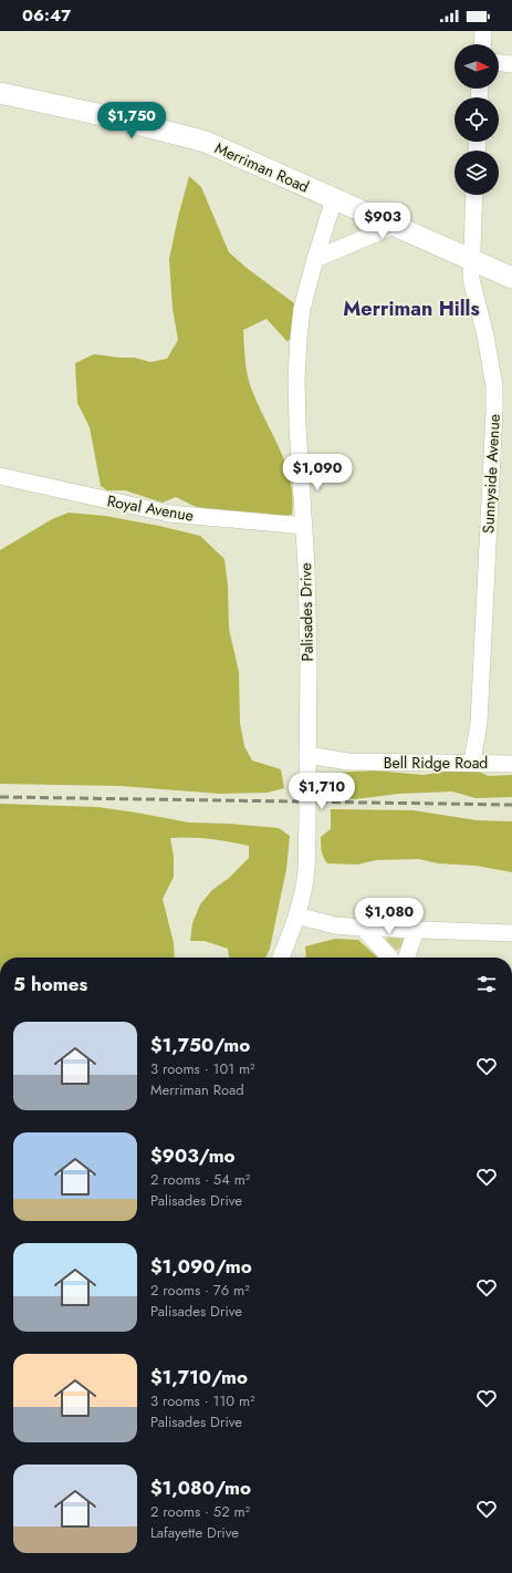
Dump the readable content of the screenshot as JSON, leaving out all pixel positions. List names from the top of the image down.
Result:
{
  "streets": {
    "main road": ["Merriman Road"],
    "street": [
      "Sunnyside Avenue",
      "Royal Avenue",
      "Palisades Drive",
      "Bell Ridge Road"
    ]
  },
  "crossings": [
    ["Merriman Road", "Sunnyside Avenue"],
    ["Merriman Road", "Palisades Drive"],
    ["Sunnyside Avenue", "Bell Ridge Road"],
    ["Royal Avenue", "Palisades Drive"],
    ["Palisades Drive", "Bell Ridge Road"]
  ],
  "districts": ["Merriman Hills"],
  "north": "right",
  "page": {
    "status": "06:47",
    "price": [
      "$1,750",
      "$903",
      "$1,090",
      "$1,710",
      "$1,080"
    ],
    "heading": "5 homes",
    "list": [
      {
        "name": "$1,750/mo",
        "note": "3 rooms · 101 m² · Merriman Road"
      },
      {
        "name": "$903/mo",
        "note": "2 rooms · 54 m² · Palisades Drive"
      },
      {
        "name": "$1,090/mo",
        "note": "2 rooms · 76 m² · Palisades Drive"
      },
      {
        "name": "$1,710/mo",
        "note": "3 rooms · 110 m² · Palisades Drive"
      },
      {
        "name": "$1,080/mo",
        "note": "2 rooms · 52 m² · Lafayette Drive"
      }
    ]
  }
}
